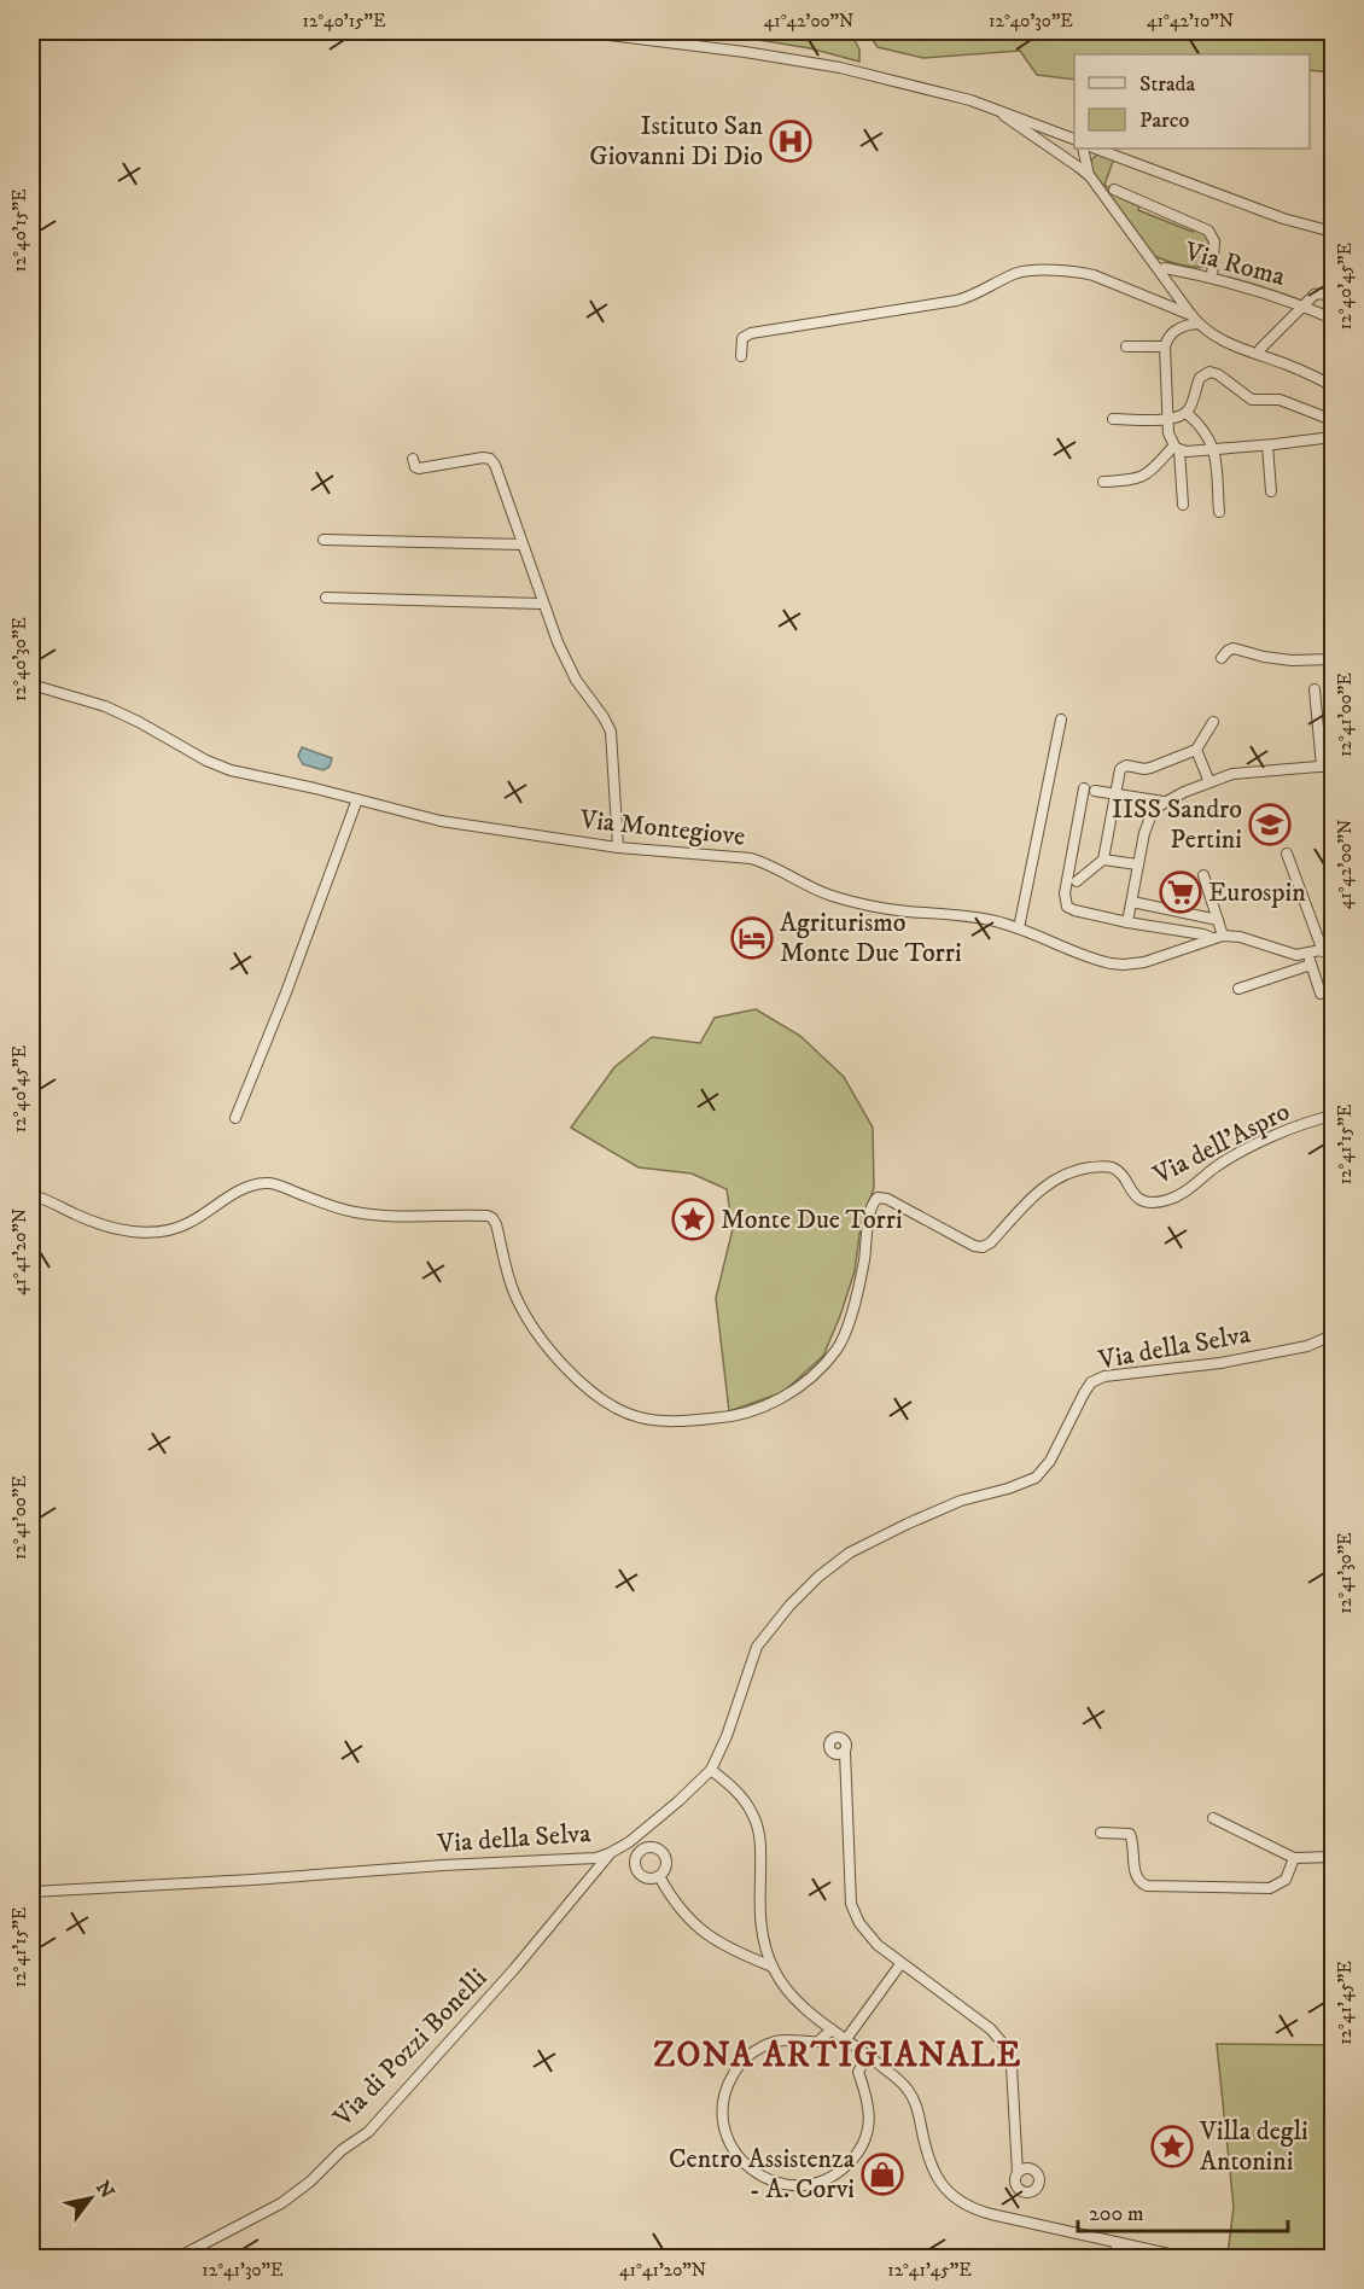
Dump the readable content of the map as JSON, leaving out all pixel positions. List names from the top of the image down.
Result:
{
  "streets": {
    "street": [
      "Via Roma",
      "Via Montegiove",
      "Via dell'Aspro",
      "Via della Selva",
      "Via di Pozzi Bonelli"
    ]
  },
  "crossings": [
    ["Via della Selva", "Via di Pozzi Bonelli"]
  ],
  "districts": ["ZONA ARTIGIANALE"],
  "places": {
    "hospital": ["Istituto San Giovanni Di Dio"],
    "school or university": ["IISS Sandro Pertini"],
    "supermarket": ["Eurospin"],
    "hotel": ["Agriturismo Monte Due Torri"],
    "place": ["Monte Due Torri", "Villa degli Antonini"],
    "shop": ["Centro Assistenza - A. Corvi"]
  },
  "legend": ["Strada", "Parco"],
  "scale_bar": "200 m",
  "north": "top right",
  "coordinates": [
    "12°40'15\"E",
    "41°42'00\"N",
    "12°40'30\"E",
    "41°42'10\"N",
    "12°40'45\"E",
    "12°41'00\"E",
    "12°41'15\"E",
    "41°41'20\"N",
    "12°41'30\"E",
    "12°41'45\"E"
  ]
}
